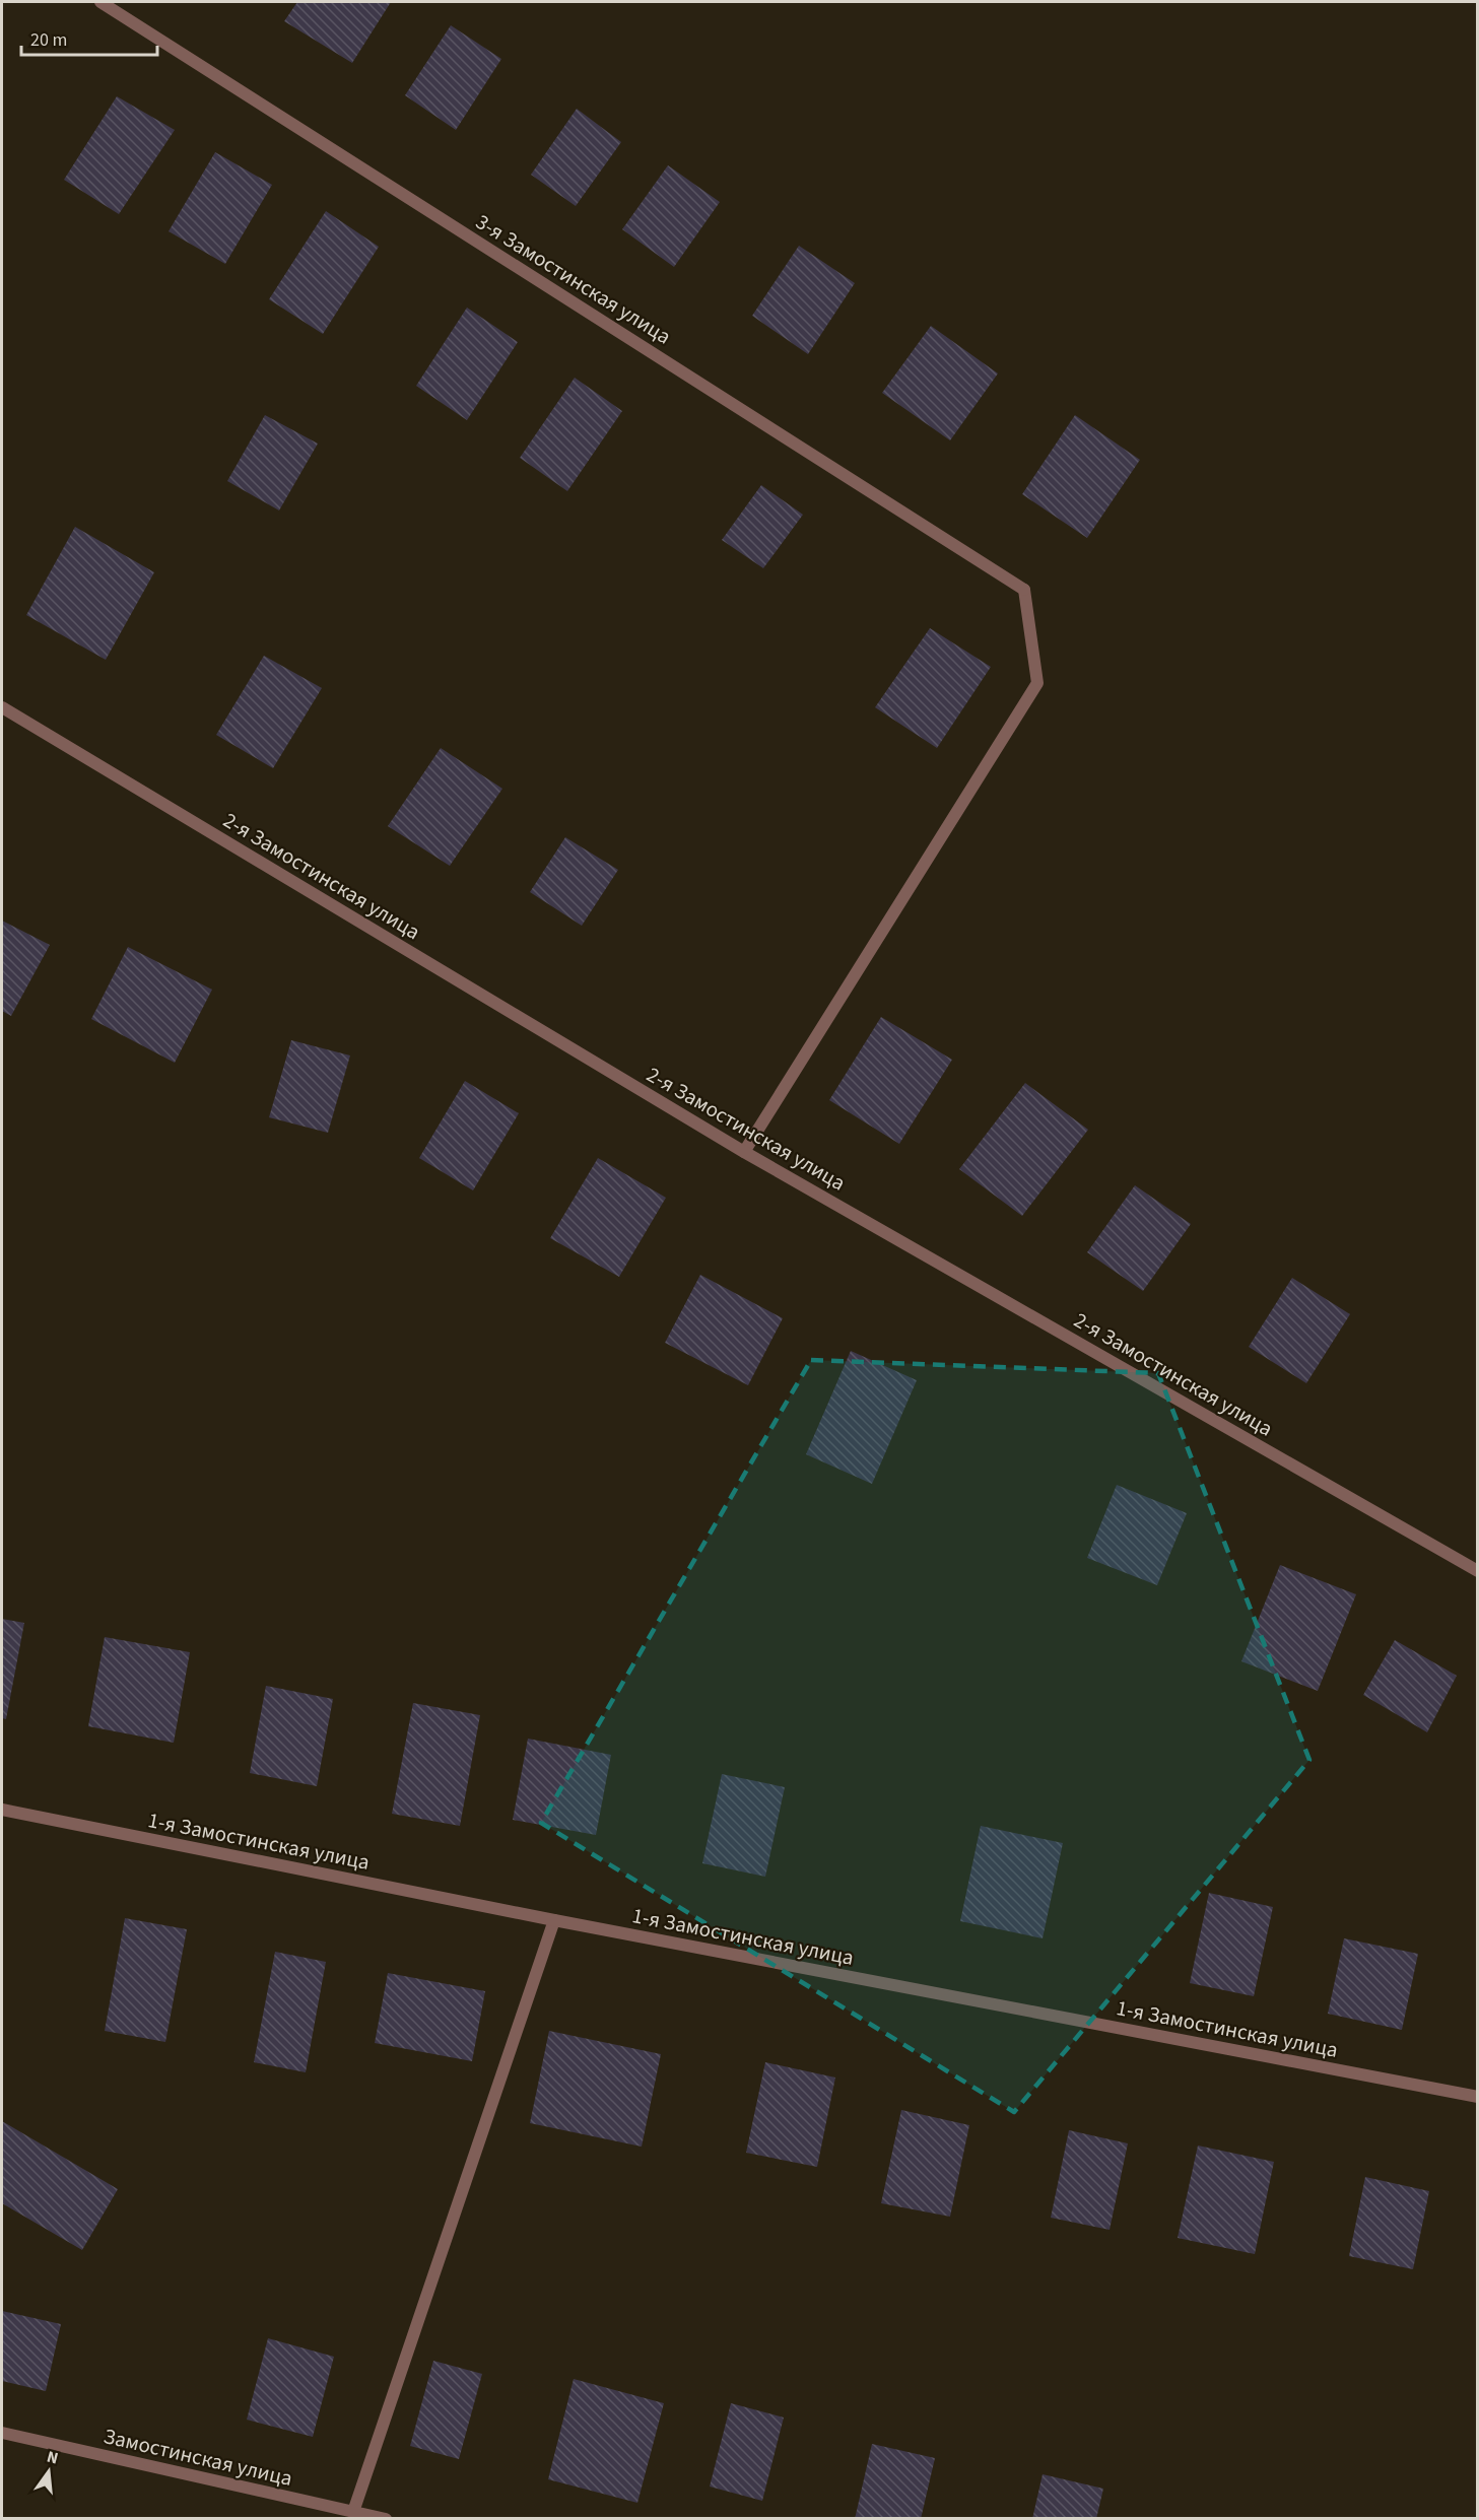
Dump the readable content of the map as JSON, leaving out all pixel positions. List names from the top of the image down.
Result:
{
  "streets": {
    "street": [
      "3-я Замостинская улица",
      "2-я Замостинская улица",
      "1-я Замостинская улица",
      "Замостинская улица"
    ]
  },
  "crossings": [
    ["3-я Замостинская улица", "2-я Замостинская улица"]
  ],
  "scale_bar": "20 m",
  "north": "top"
}
